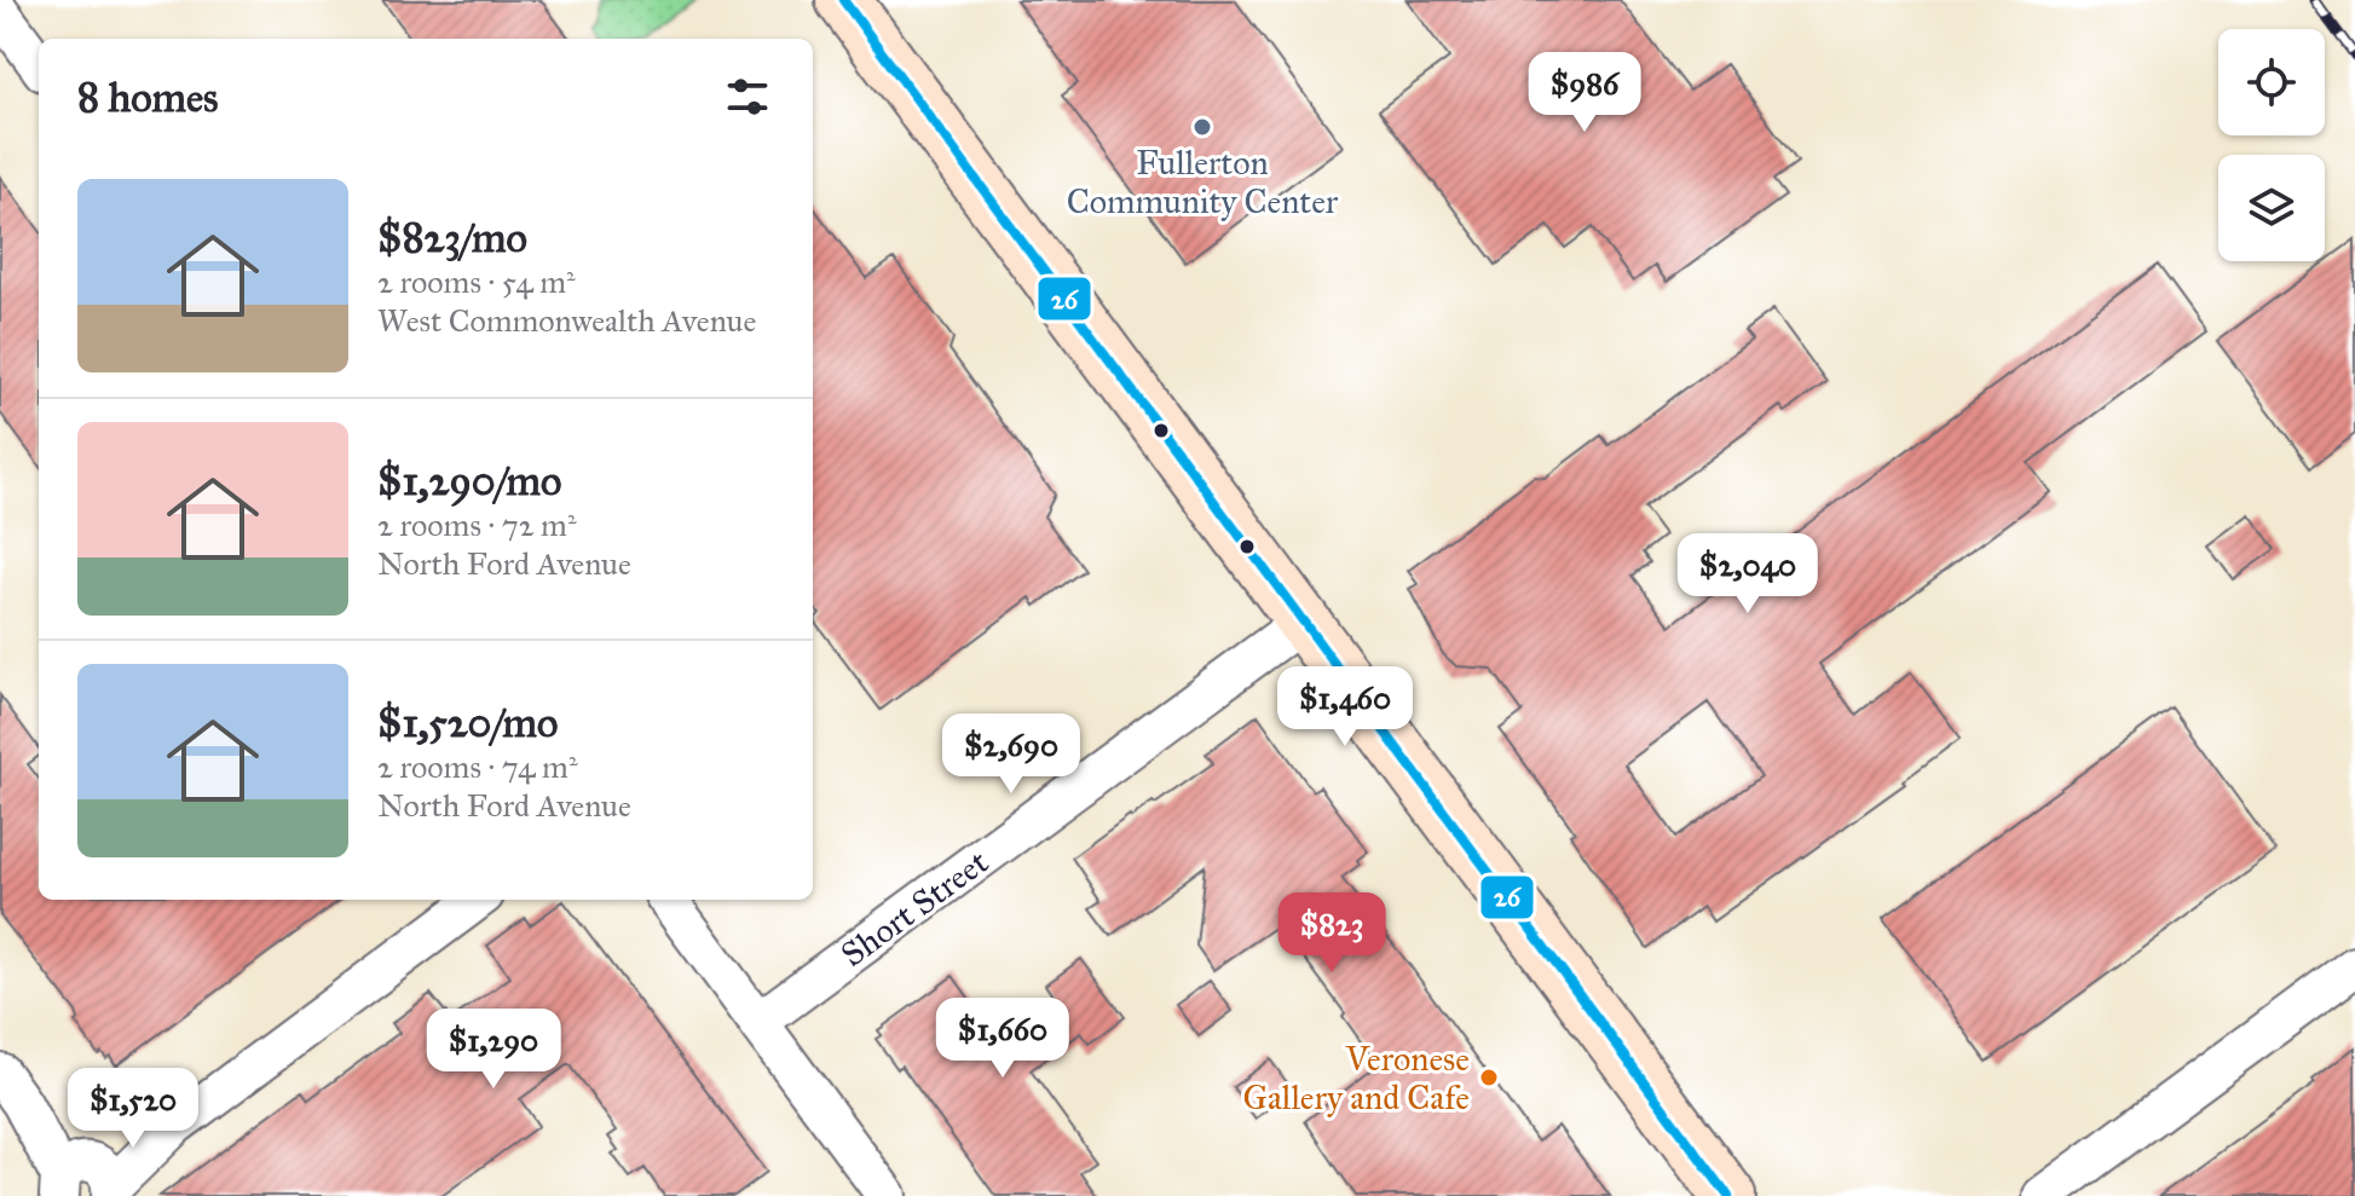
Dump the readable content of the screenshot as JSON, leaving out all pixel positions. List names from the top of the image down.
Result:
{
  "streets": {
    "street": ["Short Street"]
  },
  "places": ["Fullerton Community Center", "Veronese Gallery and Cafe"],
  "lines": ["transit line 26"],
  "page": {
    "heading": "8 homes",
    "price": [
      "$986",
      "$2,040",
      "$1,460",
      "$2,690",
      "$823",
      "$1,660",
      "$1,290",
      "$1,520"
    ],
    "list": [
      {
        "name": "$823/mo",
        "note": "2 rooms · 54 m² · West Commonwealth Avenue"
      },
      {
        "name": "$1,290/mo",
        "note": "2 rooms · 72 m² · North Ford Avenue"
      },
      {
        "name": "$1,520/mo",
        "note": "2 rooms · 74 m² · North Ford Avenue"
      }
    ]
  }
}
